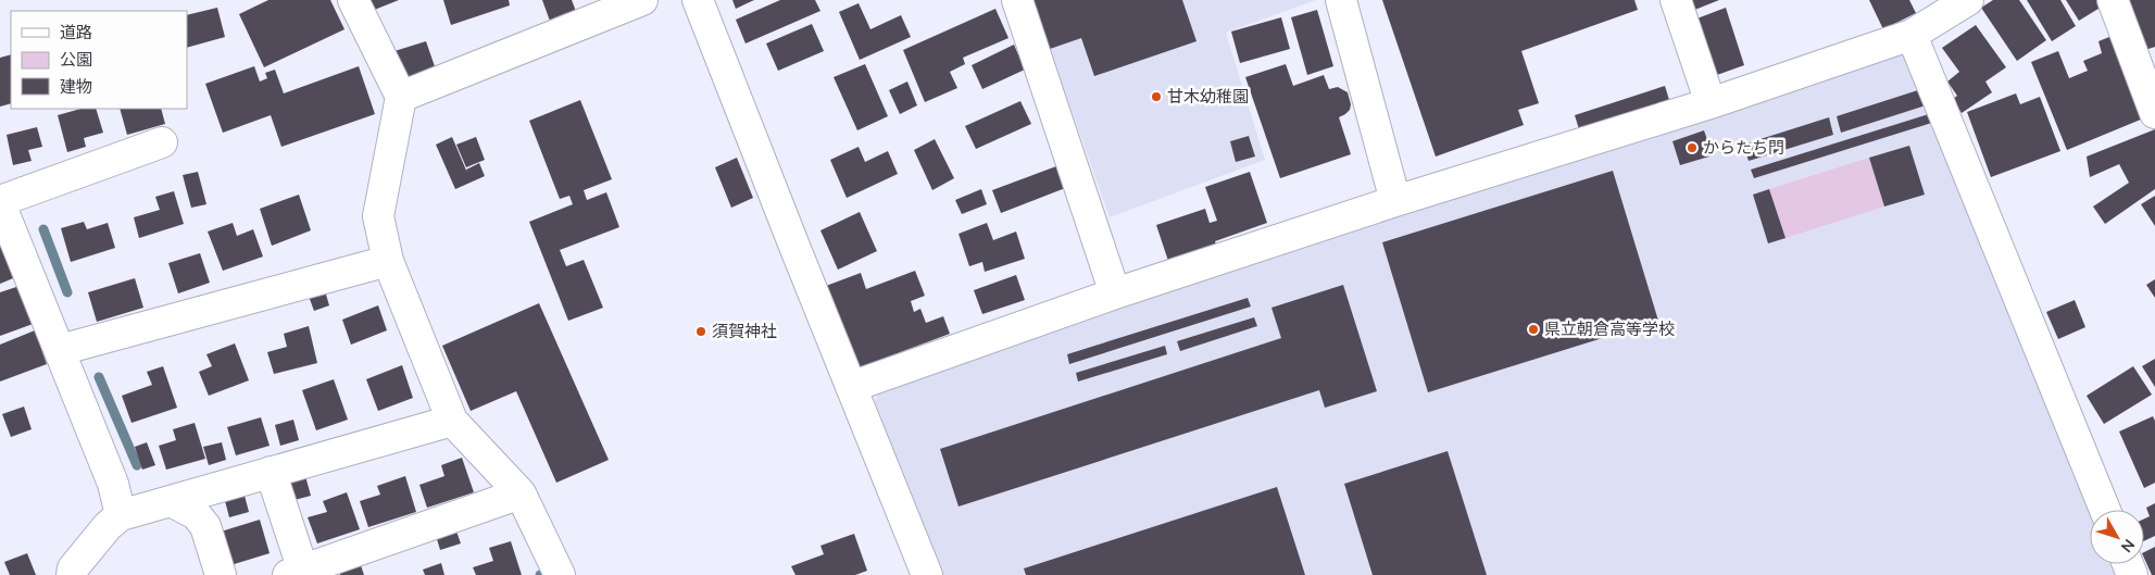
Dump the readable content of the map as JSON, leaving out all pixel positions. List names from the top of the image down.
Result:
{
  "places": [
    "甘木幼稚園",
    "からたち門",
    "県立朝倉高等学校",
    "須賀神社"
  ],
  "legend": ["道路", "公園", "建物"],
  "north": "bottom right"
}
